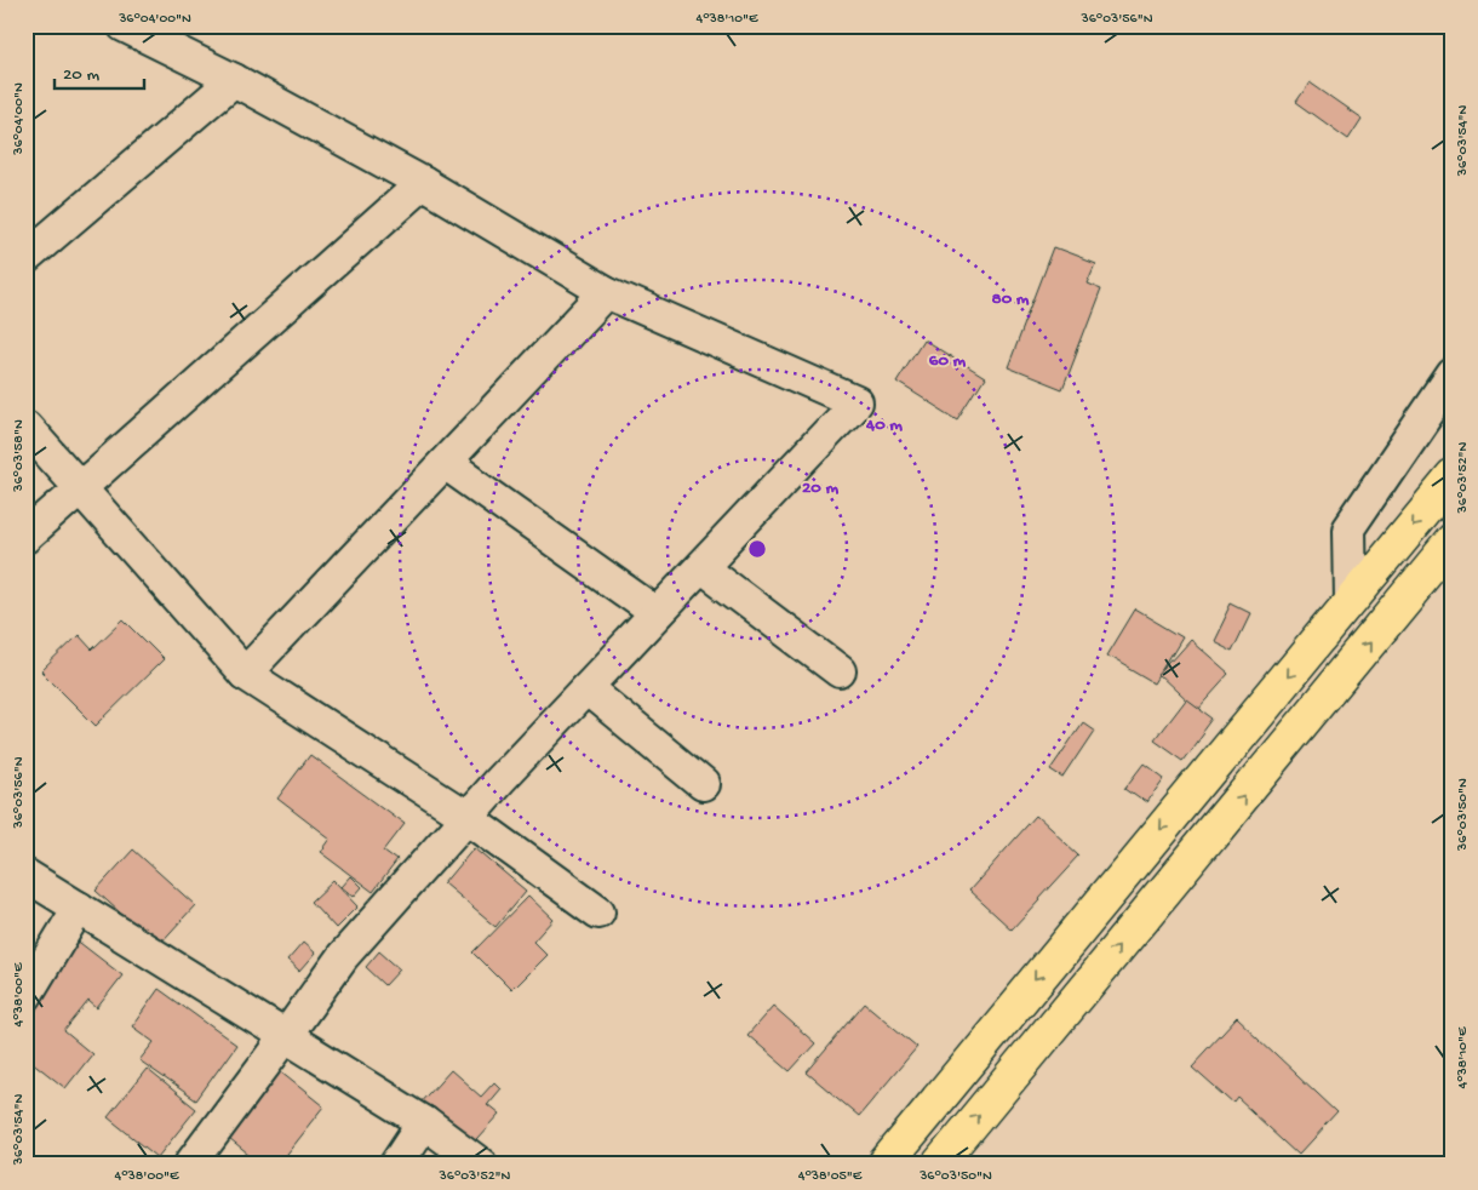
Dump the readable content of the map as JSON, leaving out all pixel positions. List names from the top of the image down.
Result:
{
  "scale_bar": "20 m",
  "coordinates": [
    "36°04'00\"N",
    "4°38'10\"E",
    "36°03'56\"N",
    "36°03'54\"N",
    "36°03'58\"N",
    "36°03'52\"N",
    "36°03'50\"N",
    "4°38'00\"E",
    "4°38'05\"E"
  ],
  "rings": [
    "80 m",
    "60 m",
    "40 m",
    "20 m"
  ]
}
